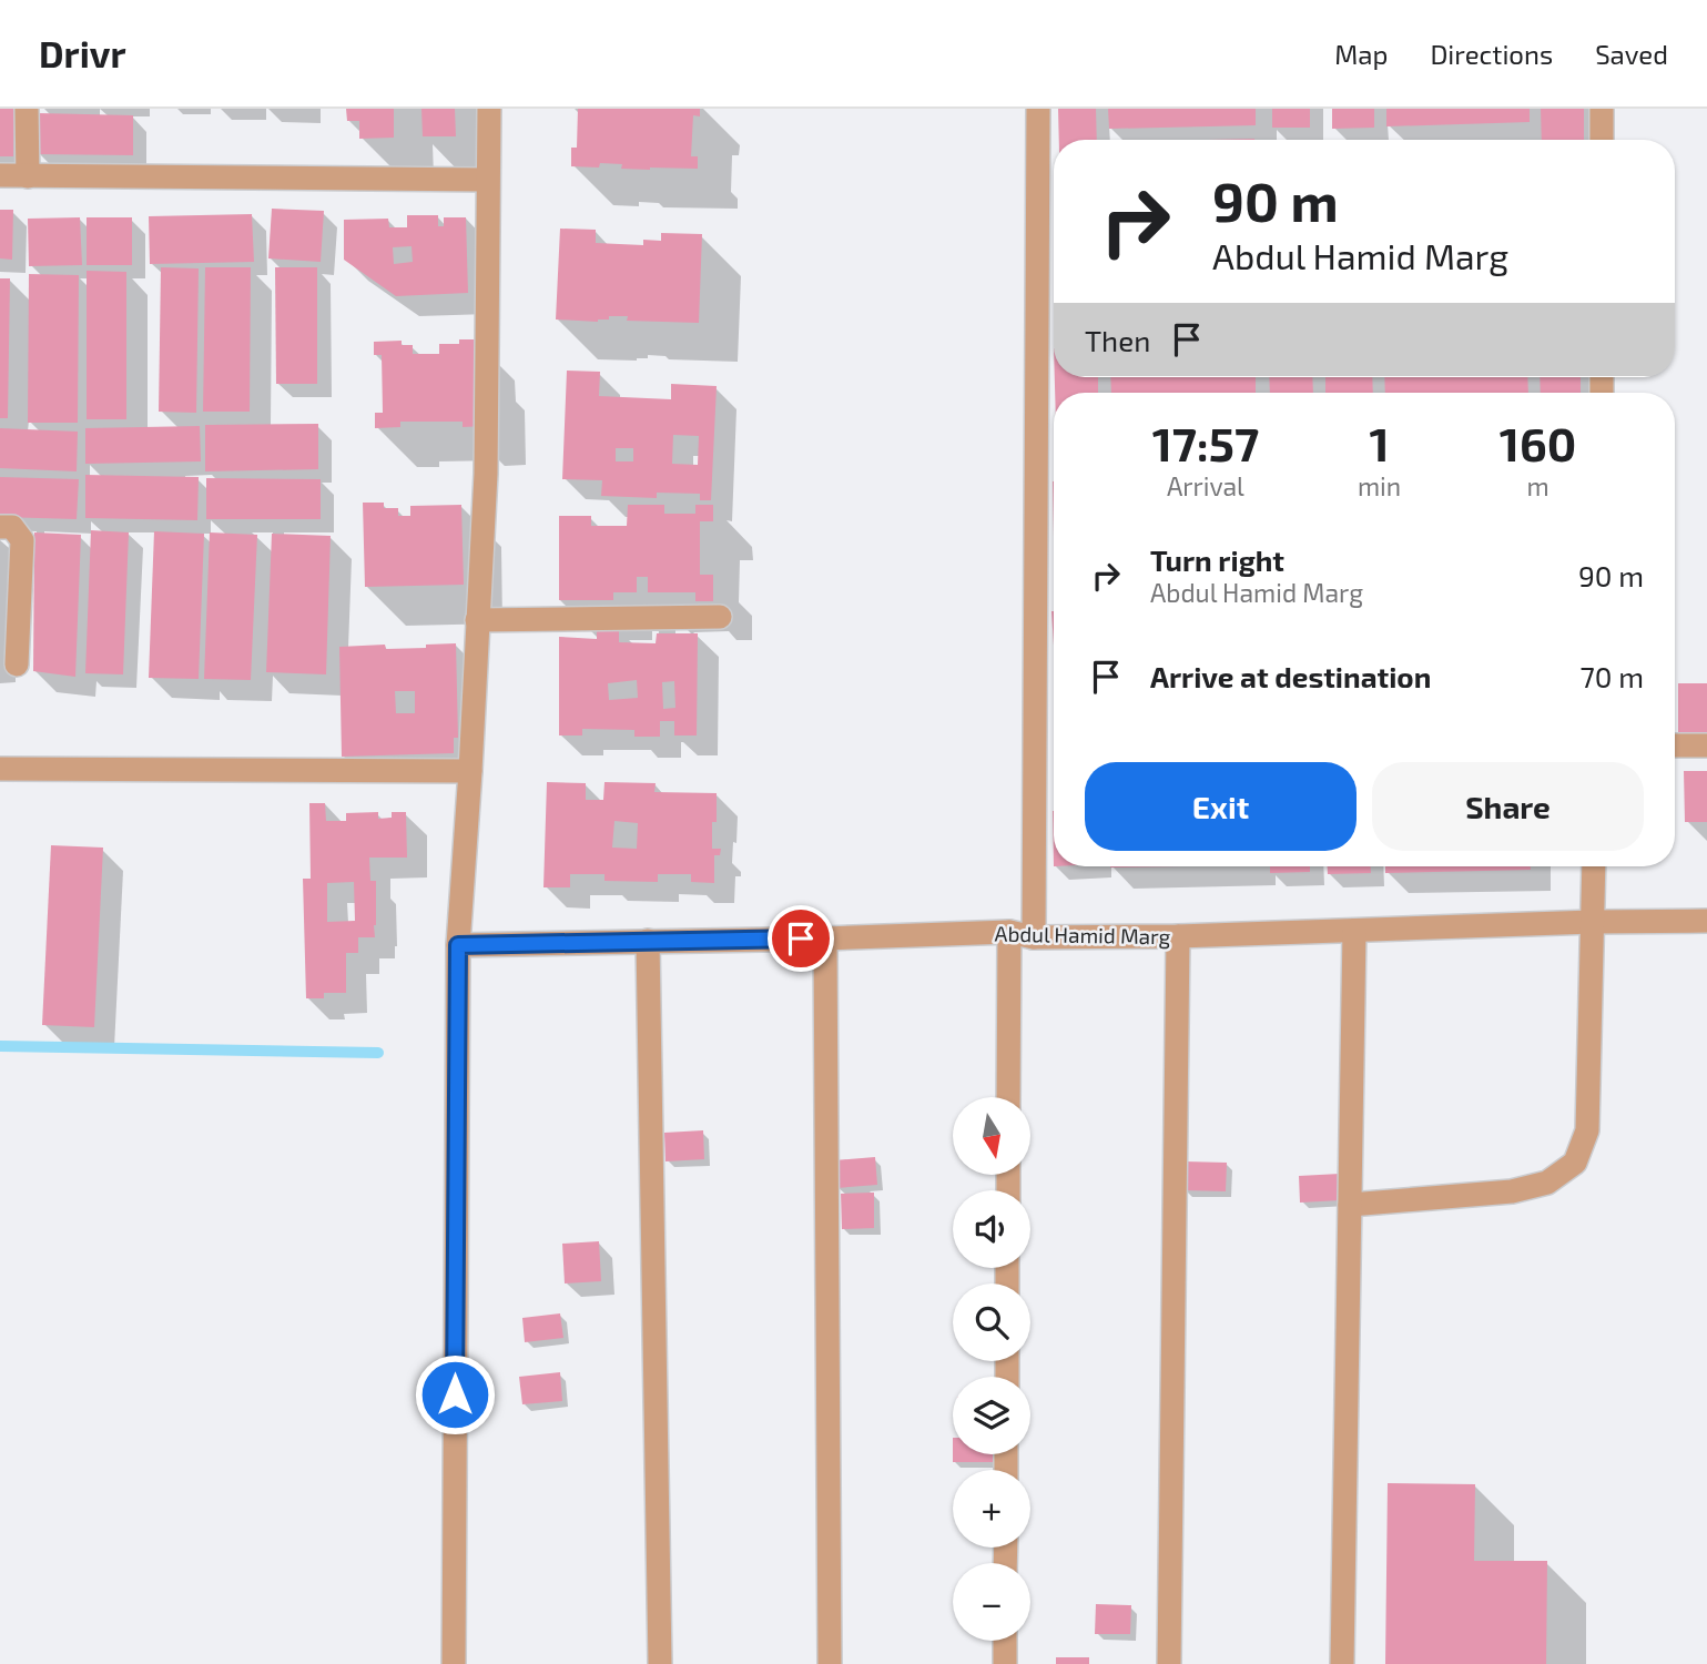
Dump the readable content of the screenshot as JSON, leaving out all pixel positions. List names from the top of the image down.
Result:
{
  "streets": {
    "street": ["Abdul Hamid Marg"]
  },
  "north": "bottom",
  "page": {
    "header": "Drivr",
    "nav": ["Map", "Directions", "Saved"],
    "turn": ["90 m", "Abdul Hamid Marg"],
    "then": "Then",
    "eta": [
      "17:57",
      "Arrival",
      "1",
      "min",
      "160",
      "m"
    ],
    "list": [
      {
        "name": "Turn right",
        "note": "Abdul Hamid Marg",
        "value": "90 m"
      },
      {
        "name": "Arrive at destination",
        "value": "70 m"
      }
    ],
    "buttons": ["Exit", "Share"],
    "map_buttons": ["+", "−"]
  }
}
